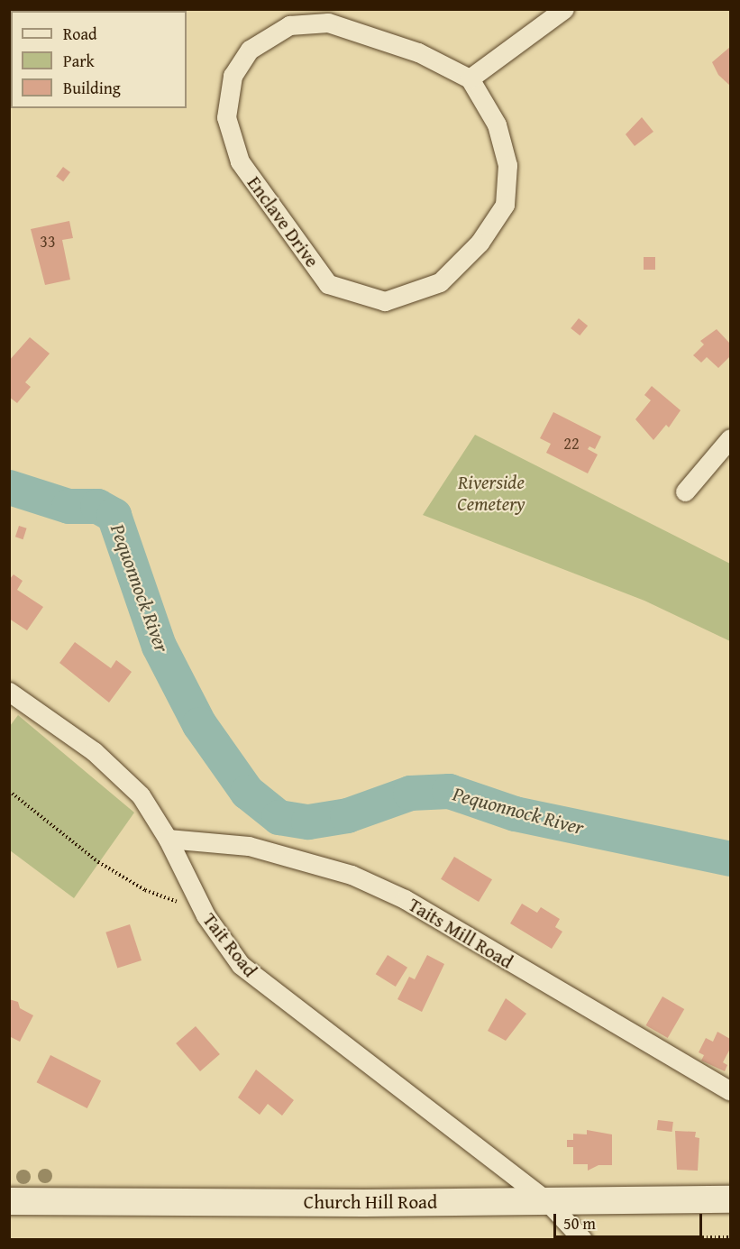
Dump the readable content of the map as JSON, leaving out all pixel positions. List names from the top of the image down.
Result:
{
  "streets": {
    "main road": ["Church Hill Road"],
    "street": ["Enclave Drive", "Taits Mill Road", "Tait Road"]
  },
  "crossings": [
    ["Taits Mill Road", "Tait Road"],
    ["Tait Road", "Church Hill Road"]
  ],
  "water": ["Pequonnock River"],
  "parks": ["Riverside Cemetery"],
  "house_numbers": ["33", "22"],
  "legend": ["Road", "Park", "Building"],
  "scale_bar": "50 m"
}
